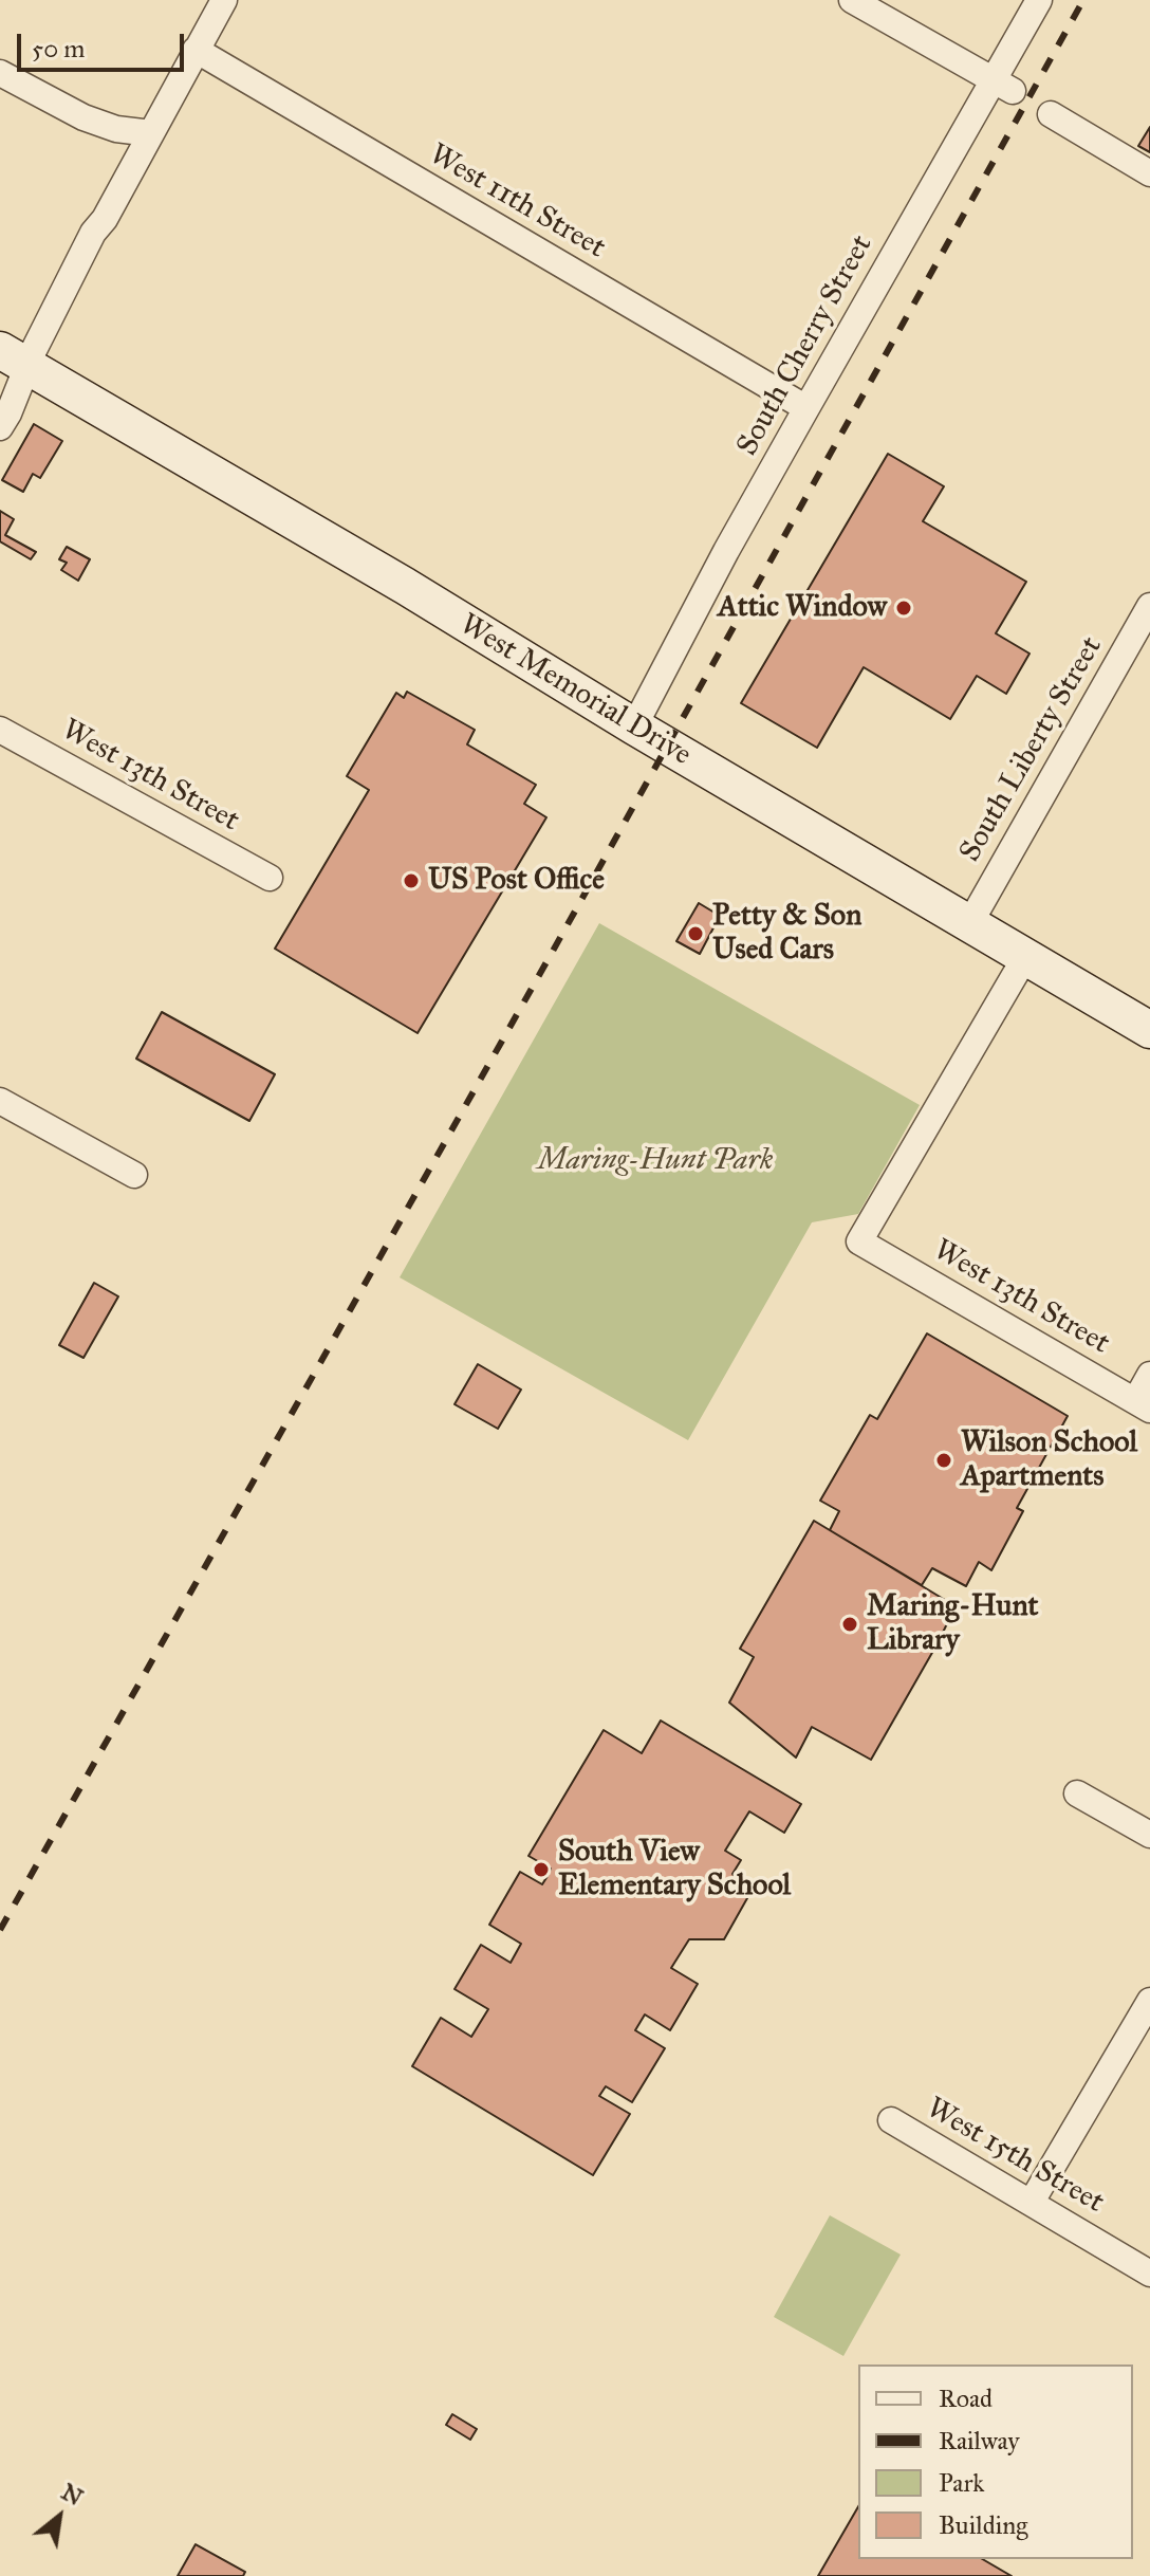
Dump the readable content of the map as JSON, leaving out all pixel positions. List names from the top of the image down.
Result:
{
  "streets": {
    "main road": ["West Memorial Drive"],
    "street": [
      "West 11th Street",
      "South Cherry Street",
      "South Liberty Street",
      "West 13th Street",
      "West 15th Street"
    ]
  },
  "crossings": [
    ["West 11th Street", "South Cherry Street"],
    ["South Cherry Street", "West Memorial Drive"],
    ["West Memorial Drive", "South Liberty Street"],
    ["West Memorial Drive", "West 13th Street"]
  ],
  "parks": ["Maring-Hunt Park"],
  "places": [
    "Attic Window",
    "US Post Office",
    "Petty & Son Used Cars",
    "Wilson School Apartments",
    "Maring-Hunt Library",
    "South View Elementary School"
  ],
  "legend": [
    "Road",
    "Railway",
    "Park",
    "Building"
  ],
  "scale_bar": "50 m",
  "north": "top right"
}
